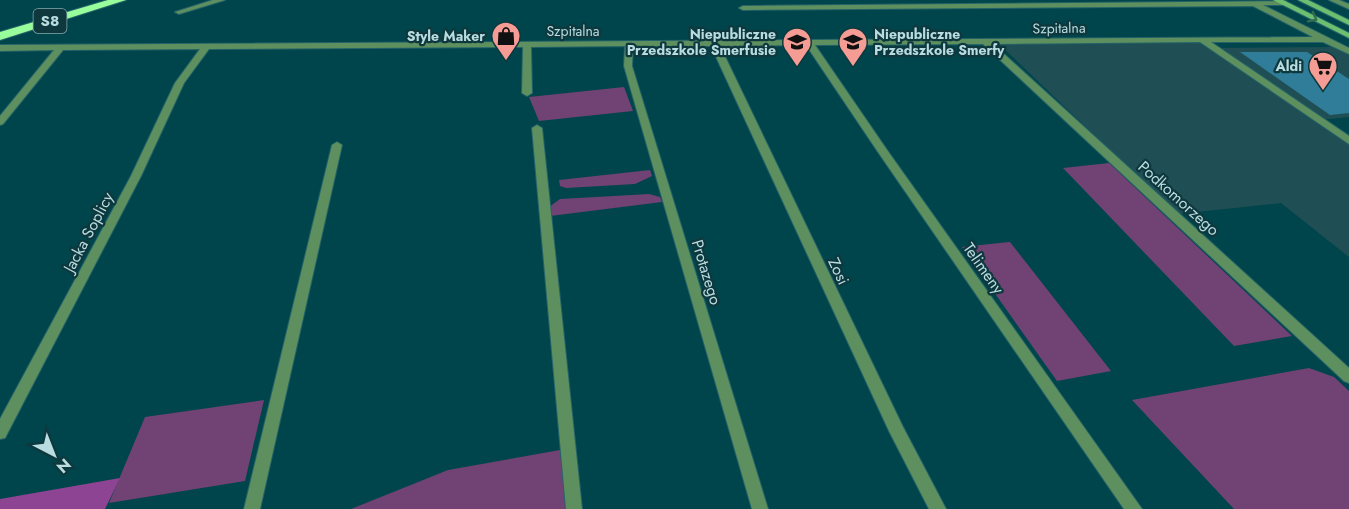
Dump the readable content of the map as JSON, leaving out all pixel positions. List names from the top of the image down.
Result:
{
  "streets": {
    "highway": ["S8"],
    "street": [
      "Szpitalna",
      "Podkomorzego",
      "Jacka Soplicy",
      "Telimeny",
      "Zosi",
      "Protazego"
    ]
  },
  "crossings": [
    ["Szpitalna", "Podkomorzego"],
    ["Szpitalna", "Jacka Soplicy"],
    ["Szpitalna", "Telimeny"],
    ["Szpitalna", "Zosi"],
    ["Szpitalna", "Protazego"]
  ],
  "places": {
    "shop": ["Style Maker"],
    "school or university": ["Niepubliczne Przedszkole Smerfusie", "Niepubliczne Przedszkole Smerfy"],
    "supermarket": ["Aldi"]
  },
  "north": "bottom right"
}
